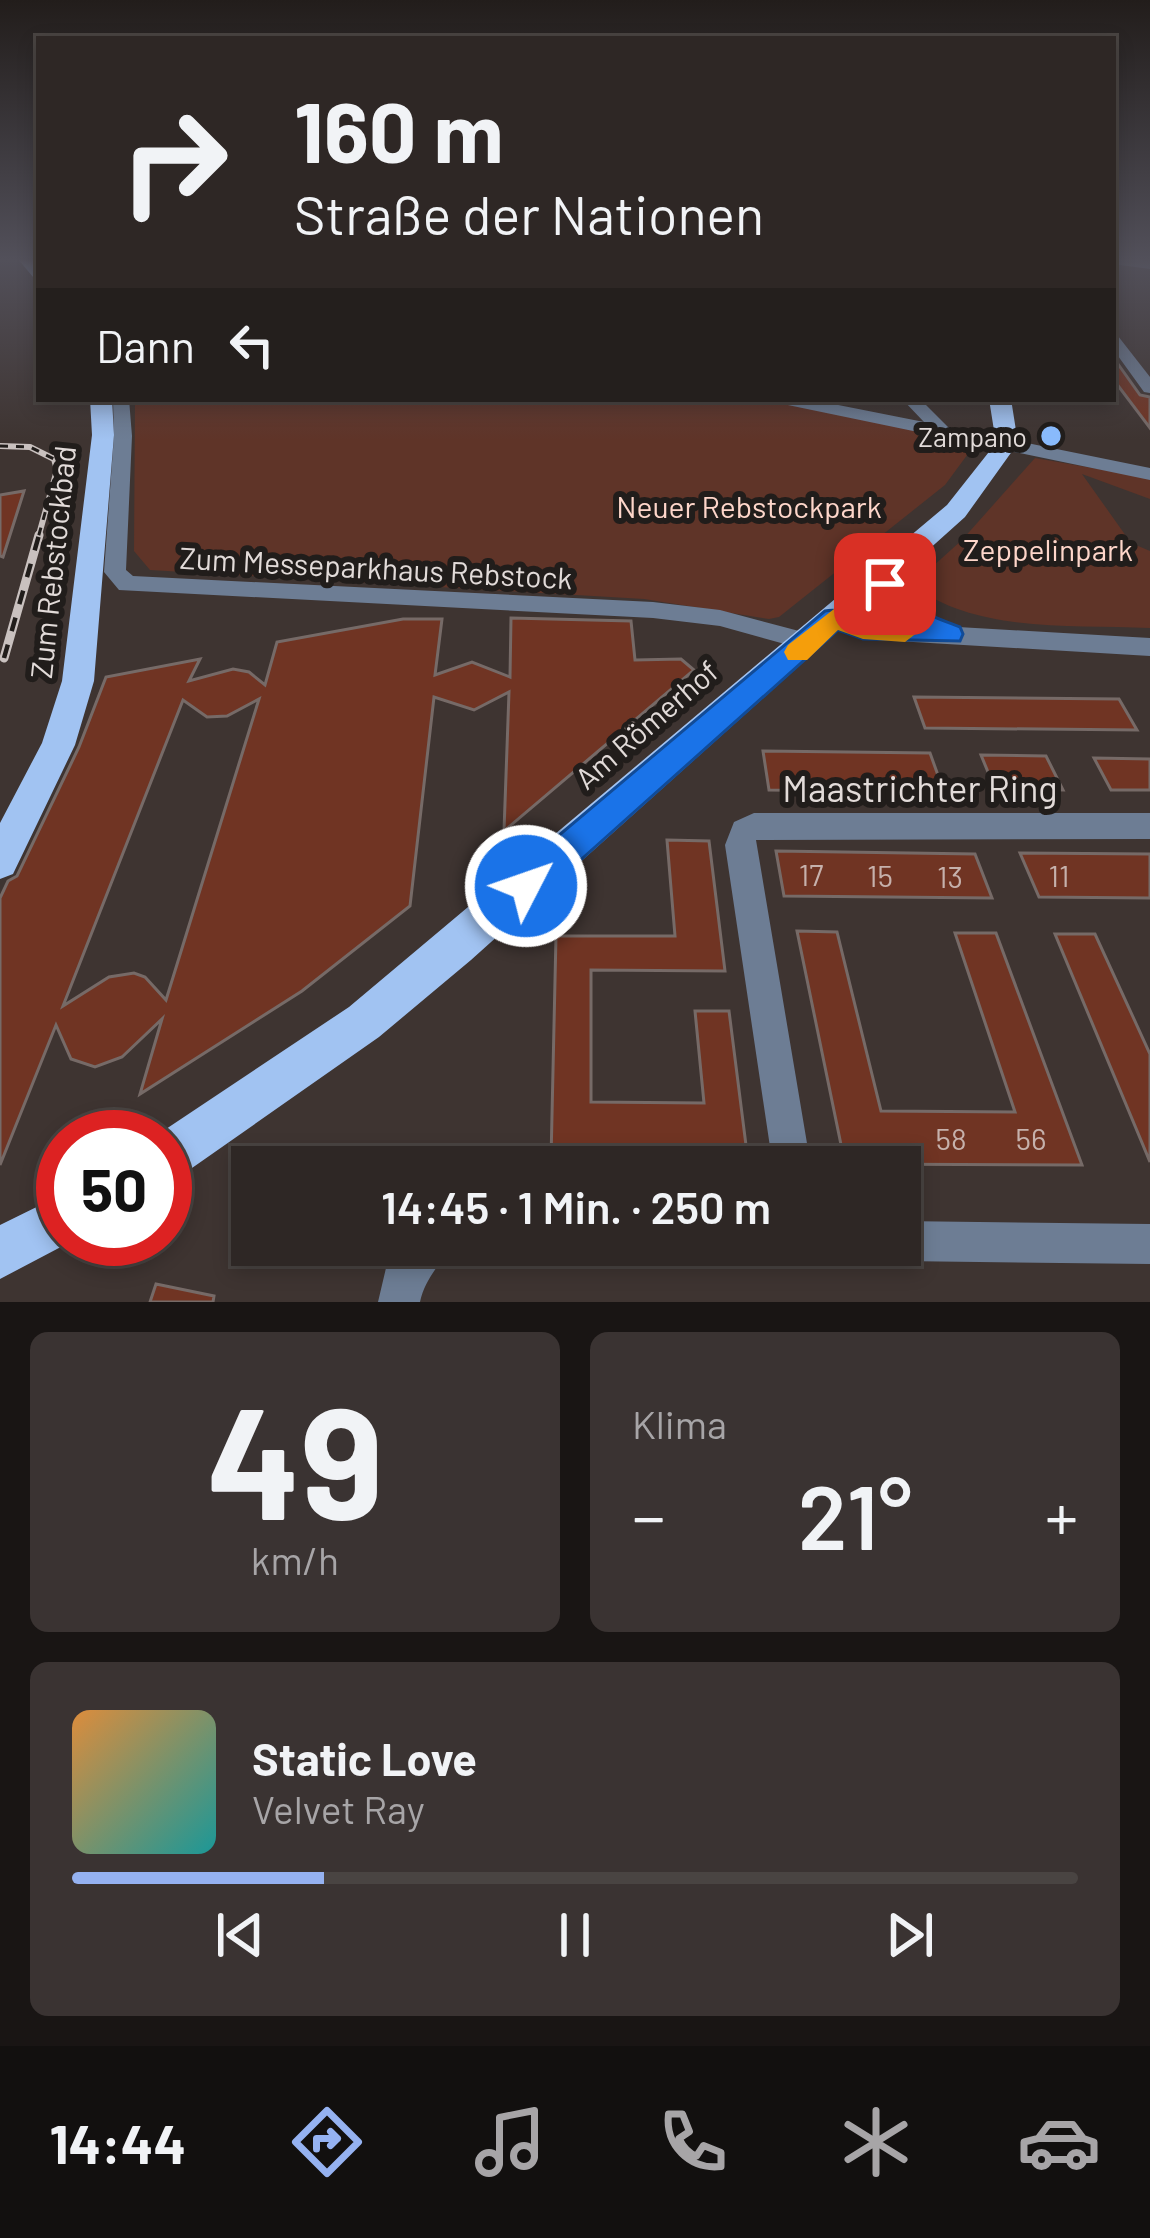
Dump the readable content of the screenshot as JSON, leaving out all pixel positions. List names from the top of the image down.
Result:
{
  "streets": {
    "main road": ["Zum Rebstockbad", "Am Römerhof"],
    "street": ["Zum Messeparkhaus Rebstock", "Maastrichter Ring"]
  },
  "crossings": [
    ["Zum Messeparkhaus Rebstock", "Am Römerhof"]
  ],
  "parks": ["Neuer Rebstockpark", "Zeppelinpark"],
  "places": ["Zampano"],
  "house_numbers": [
    "17",
    "15",
    "11",
    "13",
    "58",
    "56"
  ],
  "page": {
    "turn": ["160 m", "Straße der Nationen"],
    "then": "Dann",
    "limit": "50",
    "trip": "14:45 · 1 Min. · 250 m",
    "tile": [
      ["49", "km/h"],
      "Klima"
    ],
    "heat": ["−", "21°", "+"],
    "song": ["Static Love", "Velvet Ray"],
    "tabs": "14:44"
  }
}
